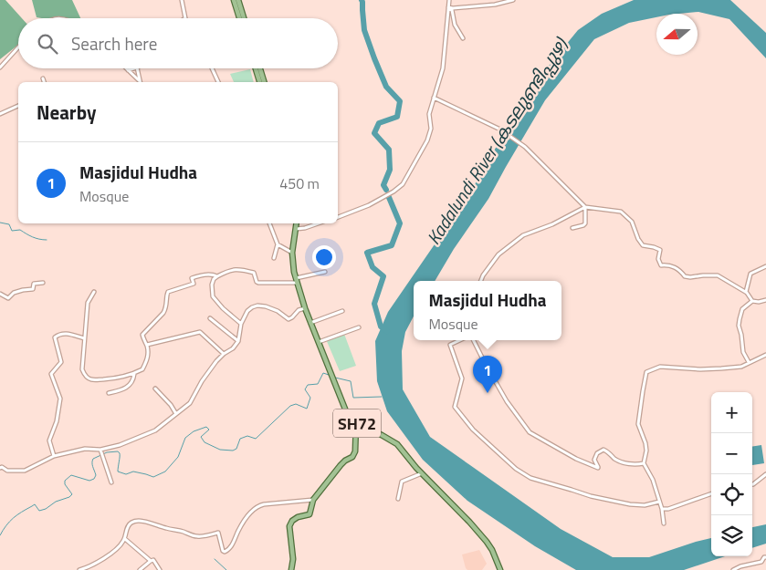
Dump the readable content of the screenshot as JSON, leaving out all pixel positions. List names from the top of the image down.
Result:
{
  "streets": {
    "main road": ["SH72"]
  },
  "water": ["Kadalundi River (കടലുണ്ടിപ്പുഴ)"],
  "north": "left",
  "page": {
    "search": "Search here",
    "heading": "Nearby",
    "list": [
      {
        "mark": "1",
        "name": "Masjidul Hudha",
        "note": "Mosque",
        "value": "450 m"
      }
    ],
    "popup": ["Masjidul Hudha", "Mosque"],
    "pins": "1",
    "map_buttons": ["+", "−"]
  }
}
